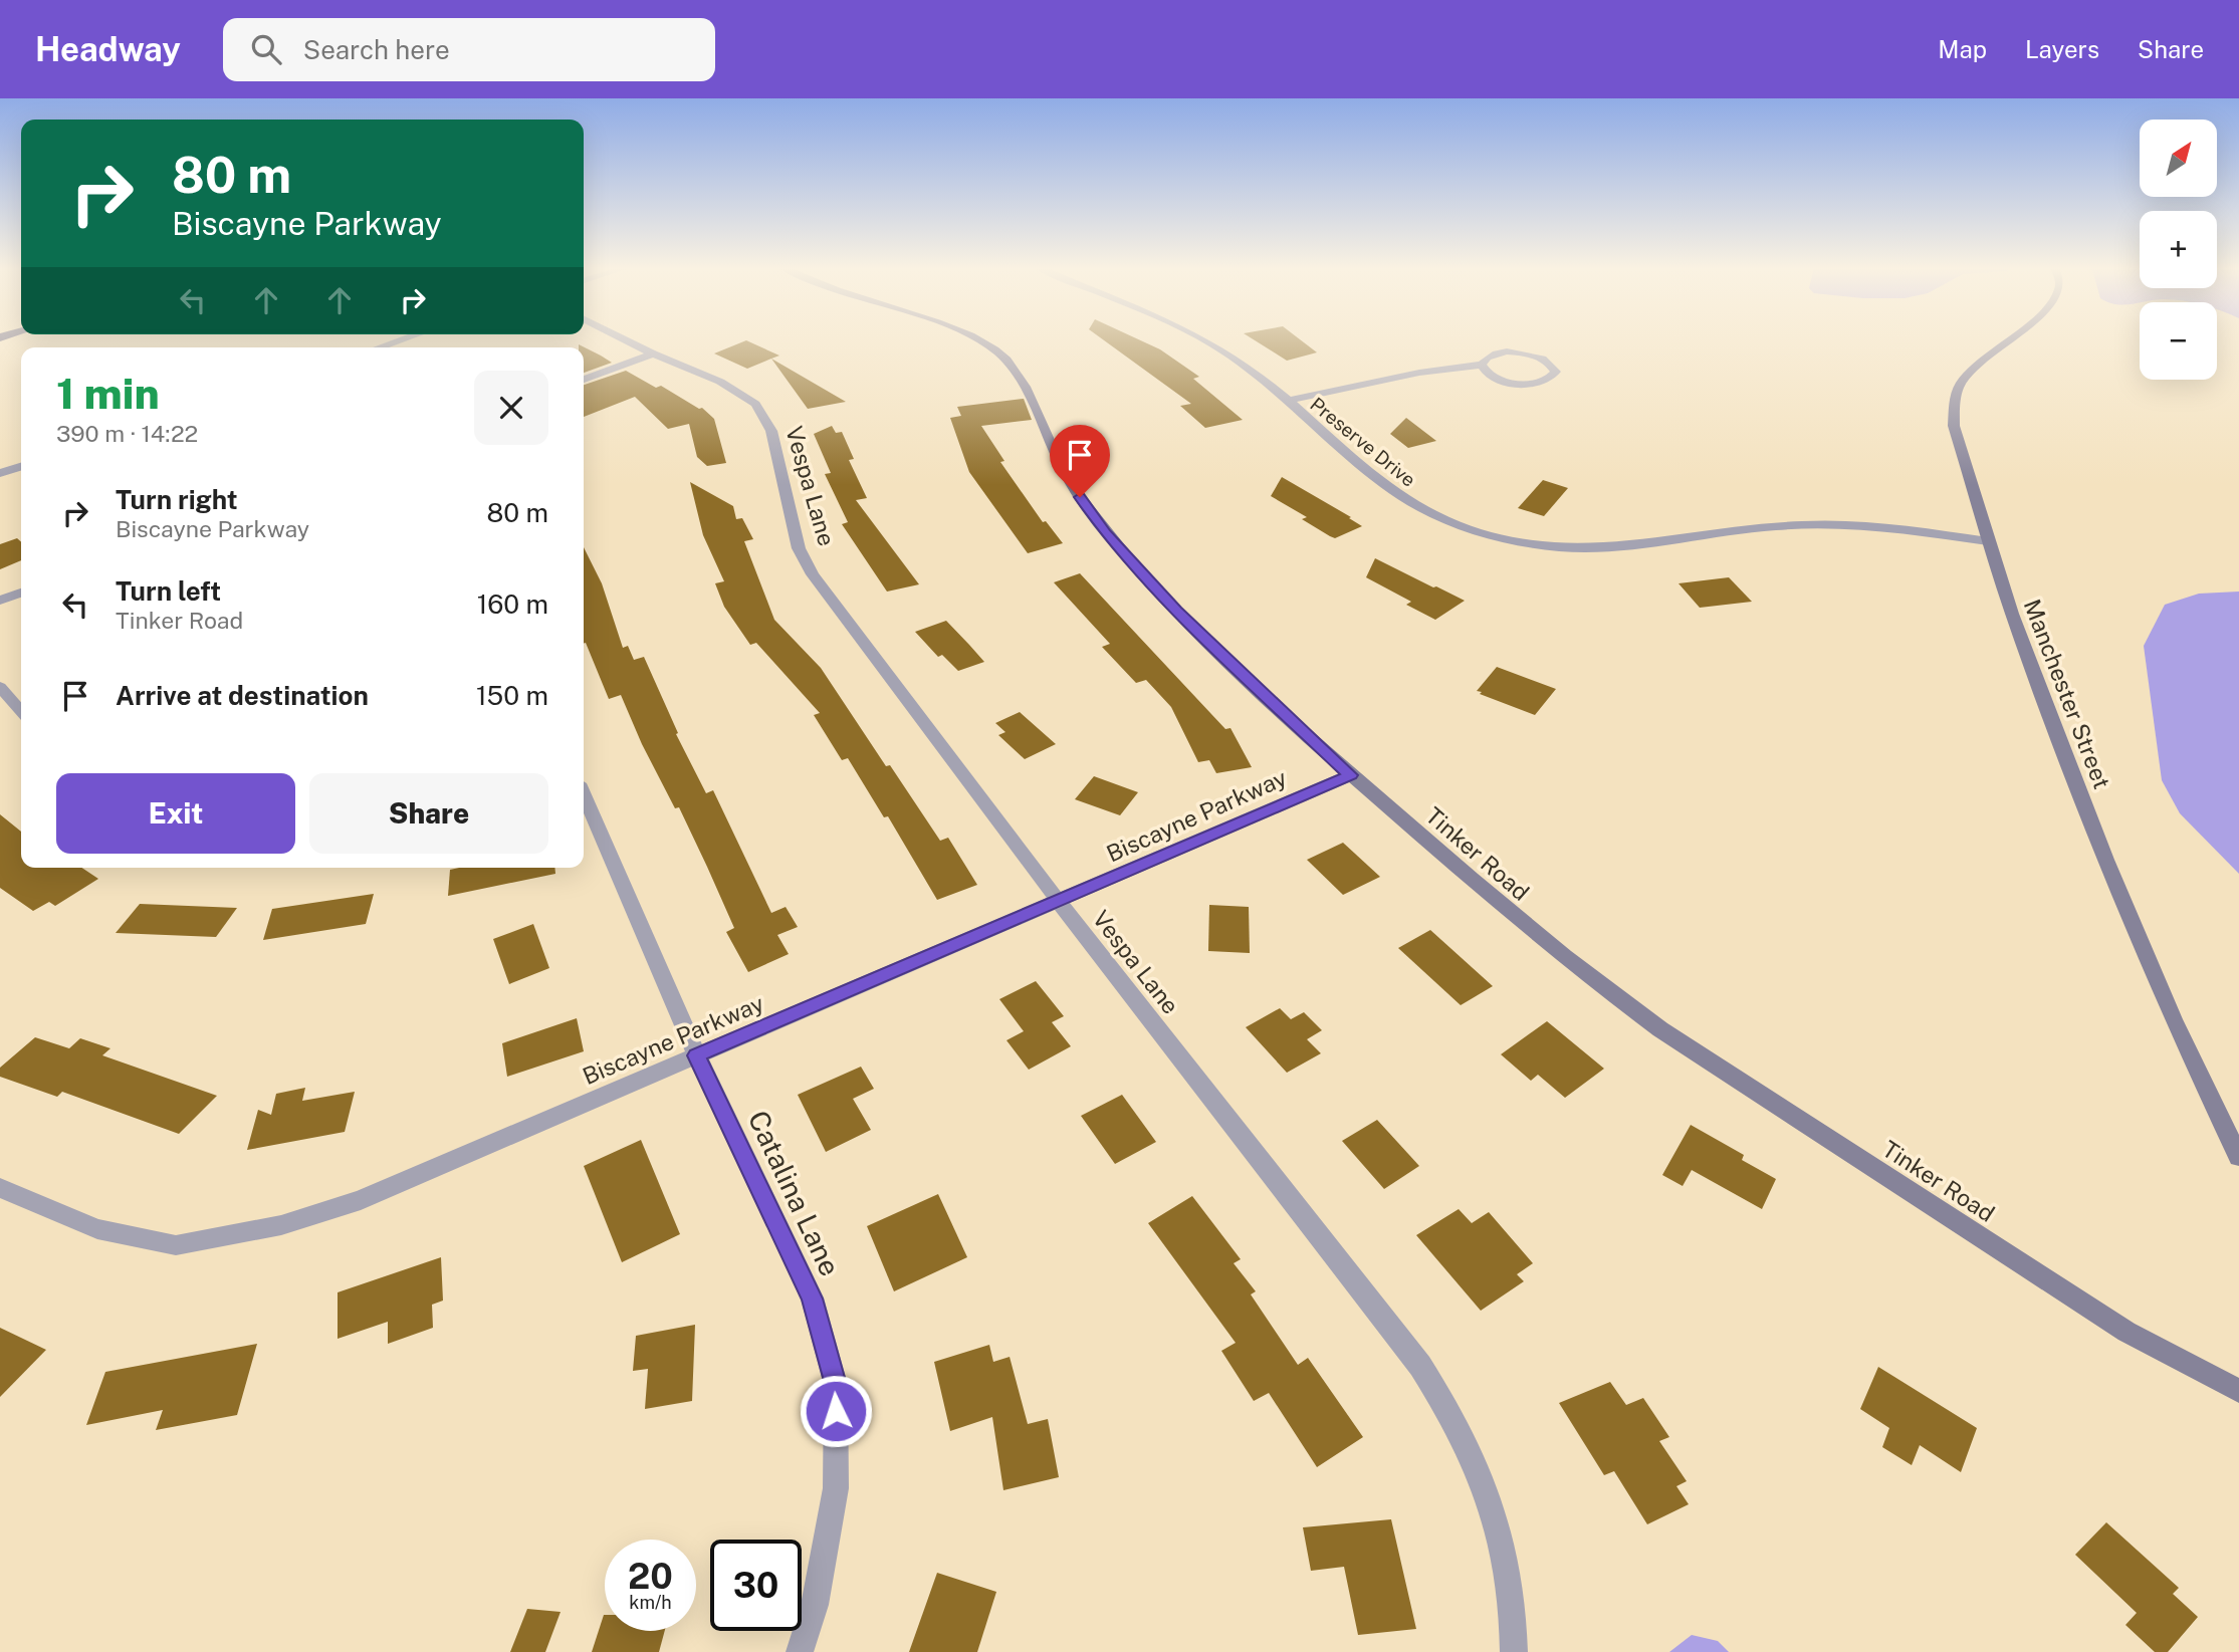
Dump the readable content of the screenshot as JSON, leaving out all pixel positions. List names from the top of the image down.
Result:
{
  "streets": {
    "street": [
      "Preserve Drive",
      "Vespa Lane",
      "Manchester Street",
      "Biscayne Parkway",
      "Tinker Road",
      "Catalina Lane"
    ]
  },
  "crossings": [
    ["Preserve Drive", "Manchester Street"],
    ["Vespa Lane", "Biscayne Parkway"],
    ["Biscayne Parkway", "Tinker Road"],
    ["Biscayne Parkway", "Catalina Lane"]
  ],
  "north": "top right",
  "page": {
    "header": "Headway",
    "search": "Search here",
    "nav": ["Map", "Layers", "Share"],
    "map_buttons": ["+", "−"],
    "turn": ["80 m", "Biscayne Parkway"],
    "heading": ["1 min", "390 m · 14:22"],
    "list": [
      {
        "name": "Turn right",
        "note": "Biscayne Parkway",
        "value": "80 m"
      },
      {
        "name": "Turn left",
        "note": "Tinker Road",
        "value": "160 m"
      },
      {
        "name": "Arrive at destination",
        "value": "150 m"
      }
    ],
    "buttons": ["Exit", "Share"],
    "speed": "20 km/h",
    "limit": "30"
  }
}
